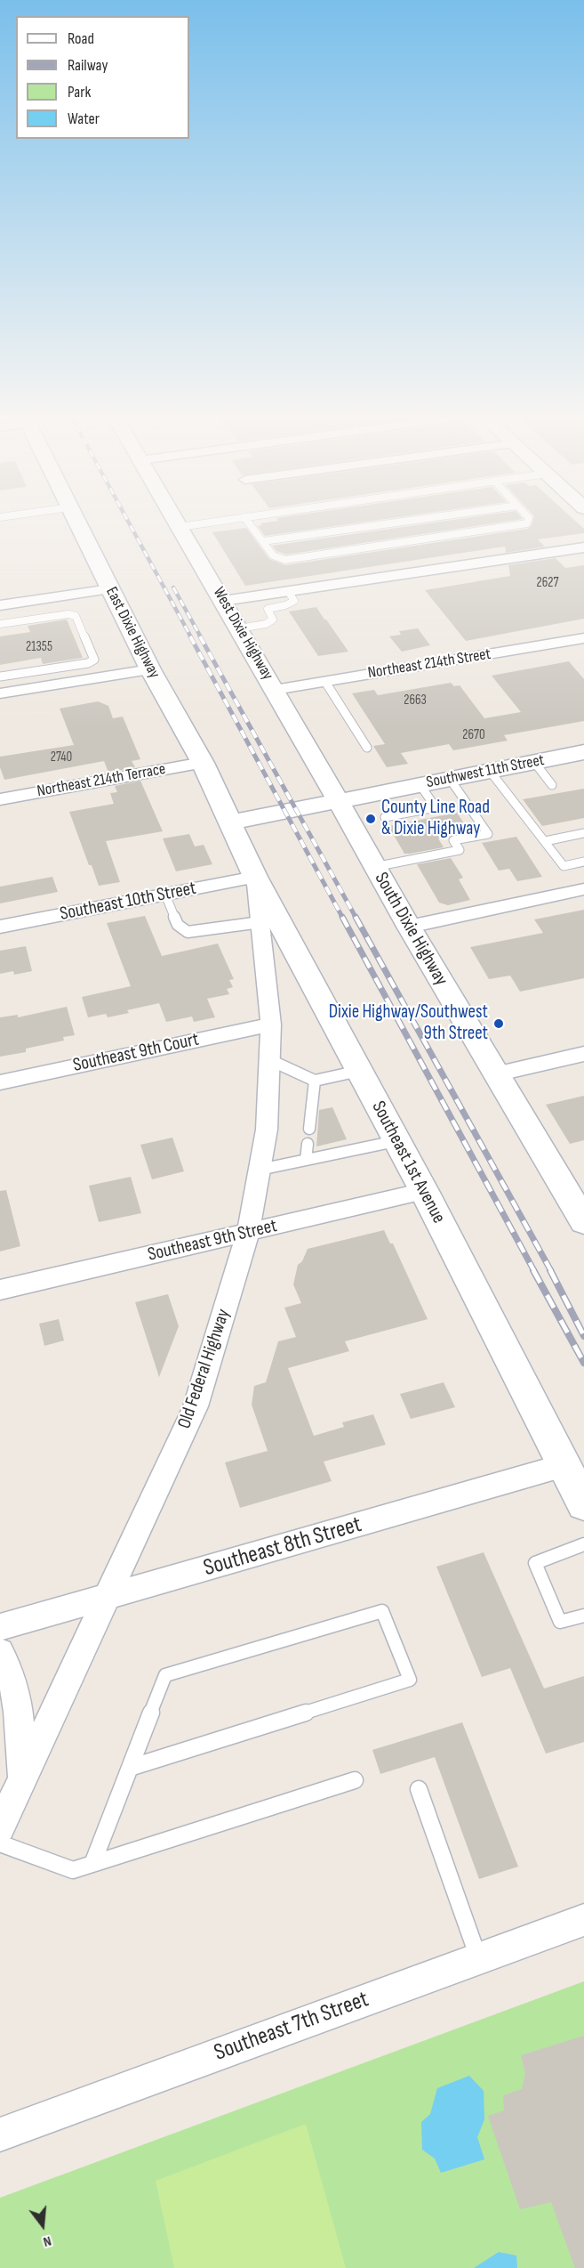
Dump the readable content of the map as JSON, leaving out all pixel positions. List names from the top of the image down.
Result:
{
  "streets": {
    "main road": [
      "East Dixie Highway",
      "West Dixie Highway",
      "Southwest 11th Street",
      "South Dixie Highway",
      "Southeast 1st Avenue"
    ],
    "street": [
      "Northeast 214th Street",
      "Northeast 214th Terrace",
      "Southeast 10th Street",
      "Southeast 9th Court",
      "Southeast 9th Street",
      "Old Federal Highway",
      "Southeast 8th Street",
      "Southeast 7th Street"
    ]
  },
  "crossings": [
    ["East Dixie Highway", "Southwest 11th Street"],
    ["East Dixie Highway", "Northeast 214th Terrace"],
    ["East Dixie Highway", "Southeast 1st Avenue"],
    ["West Dixie Highway", "Northeast 214th Street"],
    ["West Dixie Highway", "Southwest 11th Street"],
    ["West Dixie Highway", "South Dixie Highway"],
    ["Southwest 11th Street", "South Dixie Highway"],
    ["Southwest 11th Street", "Southeast 1st Avenue"],
    ["Southeast 10th Street", "Southeast 1st Avenue"],
    ["Southeast 10th Street", "Old Federal Highway"],
    ["Southeast 9th Court", "Old Federal Highway"],
    ["Southeast 1st Avenue", "Southeast 9th Street"],
    ["Southeast 1st Avenue", "Old Federal Highway"],
    ["Southeast 1st Avenue", "Southeast 8th Street"],
    ["Southeast 9th Street", "Old Federal Highway"],
    ["Old Federal Highway", "Southeast 8th Street"]
  ],
  "places": ["County Line Road & Dixie Highway", "Dixie Highway/Southwest 9th Street"],
  "house_numbers": [
    "2627",
    "21355",
    "2663",
    "2670",
    "2740"
  ],
  "legend": [
    "Road",
    "Railway",
    "Park",
    "Water"
  ],
  "north": "bottom"
}
